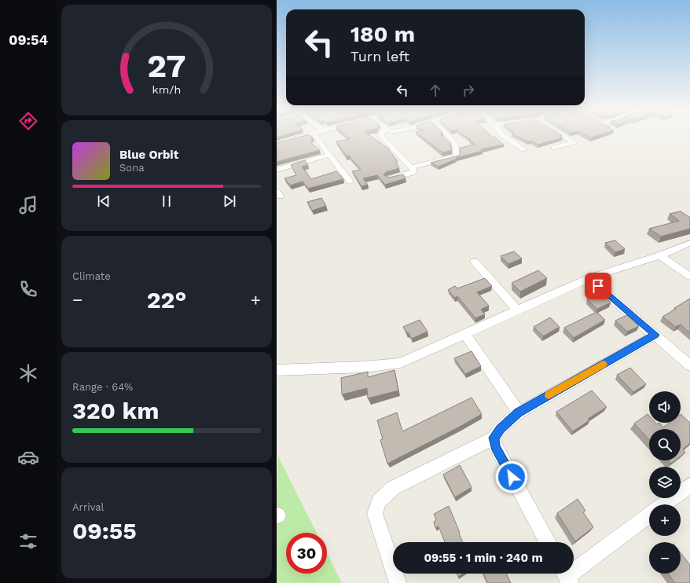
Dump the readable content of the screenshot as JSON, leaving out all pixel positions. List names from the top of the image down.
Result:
{
  "page": {
    "tabs": "09:54",
    "turn": ["180 m", "Turn left"],
    "song": ["Blue Orbit", "Sona"],
    "tile": [
      "Climate",
      ["Range · 64%", "320 km"],
      ["Arrival", "09:55"]
    ],
    "heat": ["−", "22°", "+"],
    "map_buttons": ["+", "−"],
    "limit": "30",
    "trip": "09:55 · 1 min · 240 m",
    "gauge": ["27", "km/h"]
  }
}
